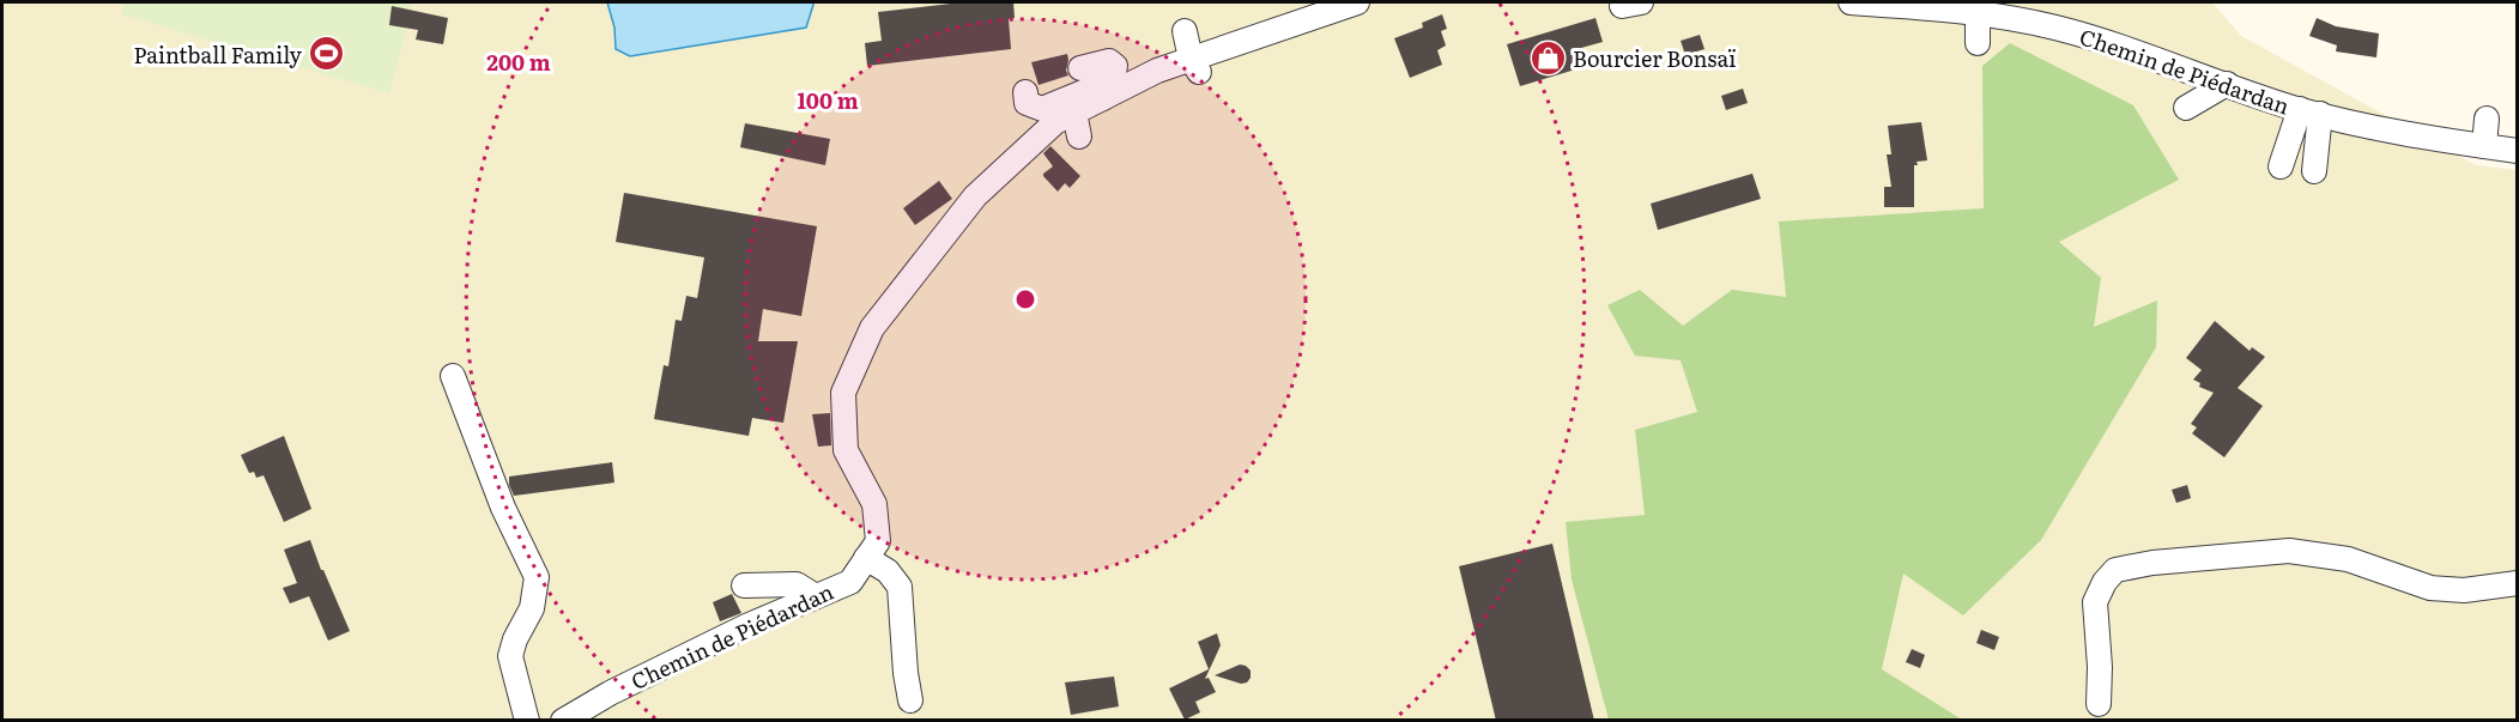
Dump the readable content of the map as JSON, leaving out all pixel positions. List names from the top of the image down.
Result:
{
  "streets": {
    "street": ["Chemin de Piédardan"]
  },
  "places": {
    "sports": ["Paintball Family"],
    "shop": ["Bourcier Bonsaï"]
  },
  "rings": ["200 m", "100 m"]
}
